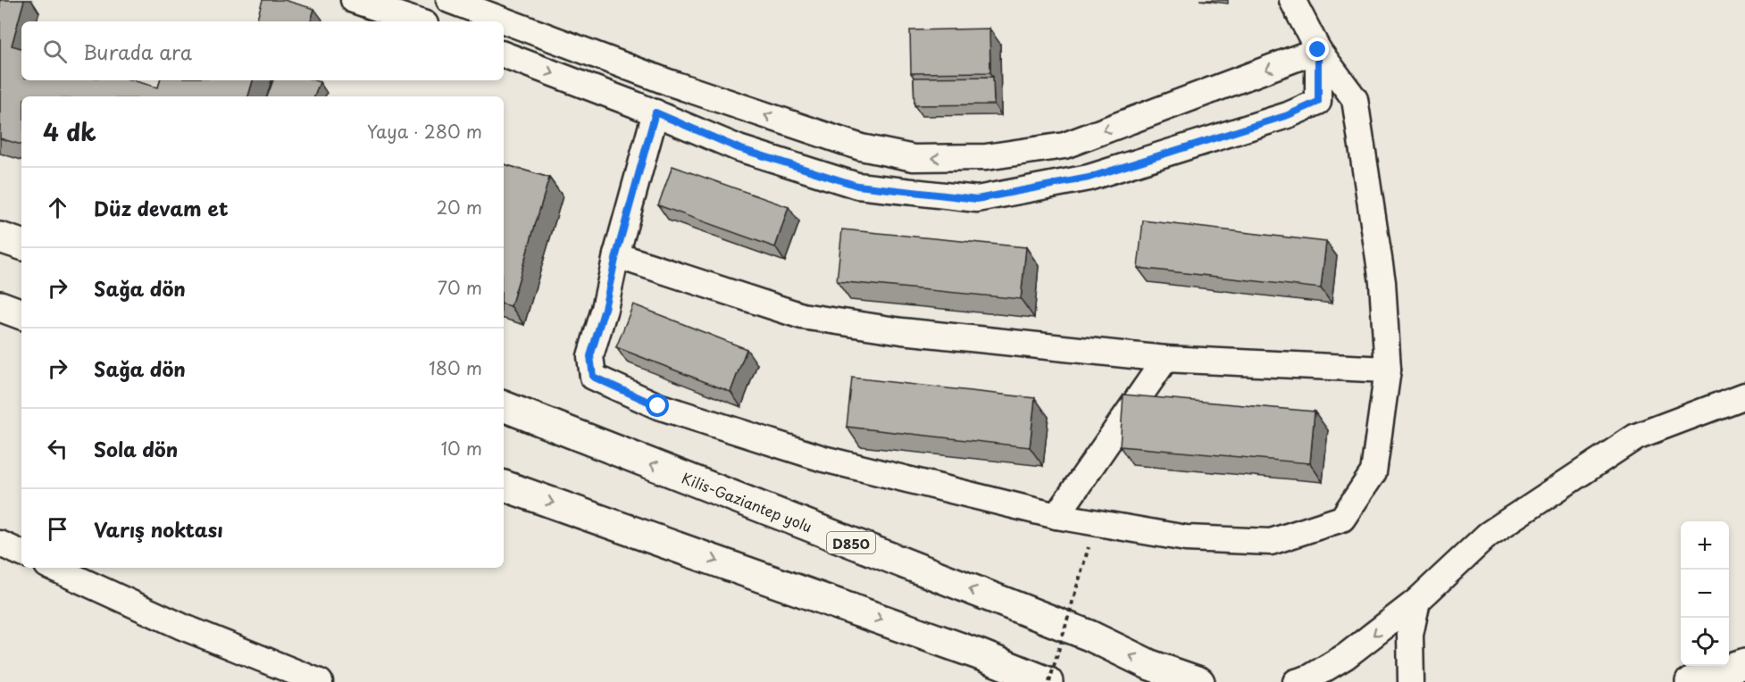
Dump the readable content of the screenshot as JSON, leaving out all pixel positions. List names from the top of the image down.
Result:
{
  "streets": {
    "highway": ["Kilis-Gaziantep yolu", "D850"]
  },
  "page": {
    "search": "Burada ara",
    "heading": ["4 dk", "Yaya · 280 m"],
    "list": [
      ["Düz devam et", "20 m"],
      ["Sağa dön", "70 m"],
      ["Sağa dön", "180 m"],
      ["Sola dön", "10 m"],
      "Varış noktası"
    ],
    "map_buttons": ["+", "−"]
  }
}
